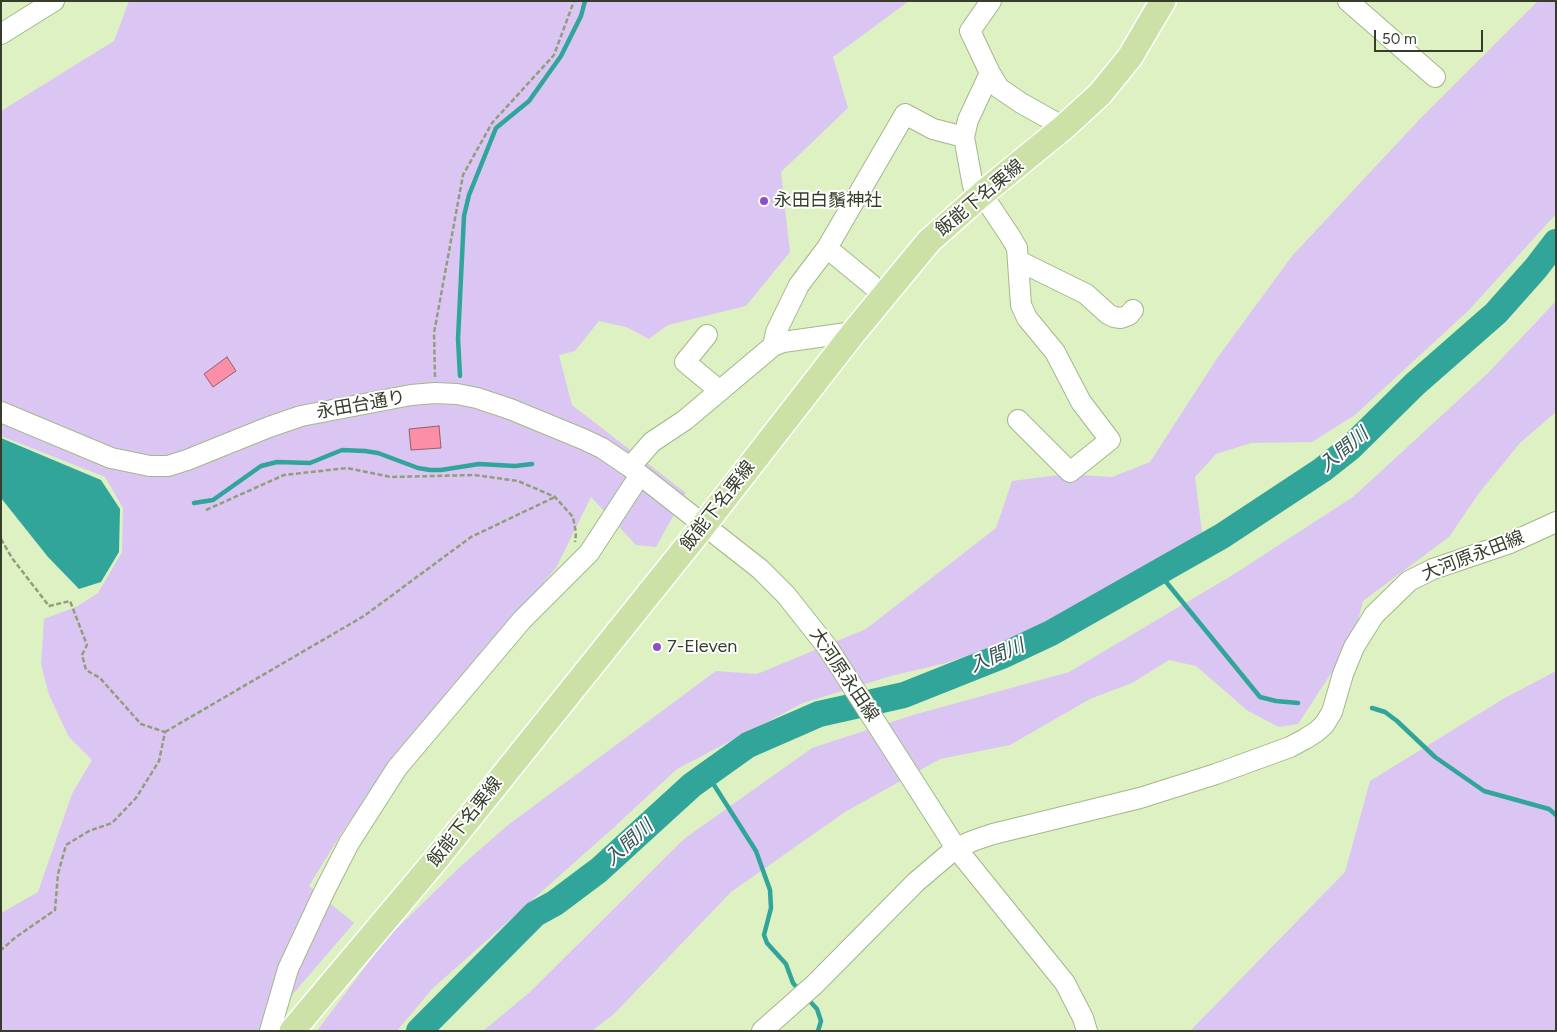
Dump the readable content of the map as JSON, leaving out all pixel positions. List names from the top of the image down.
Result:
{
  "streets": {
    "main road": ["飯能下名栗線"],
    "street": ["永田台通り", "大河原永田線"]
  },
  "crossings": [
    ["飯能下名栗線", "永田台通り"],
    ["飯能下名栗線", "大河原永田線"],
    ["永田台通り", "大河原永田線"]
  ],
  "water": ["入間川"],
  "places": ["永田白鬚神社", "7-Eleven"],
  "scale_bar": "50 m"
}
